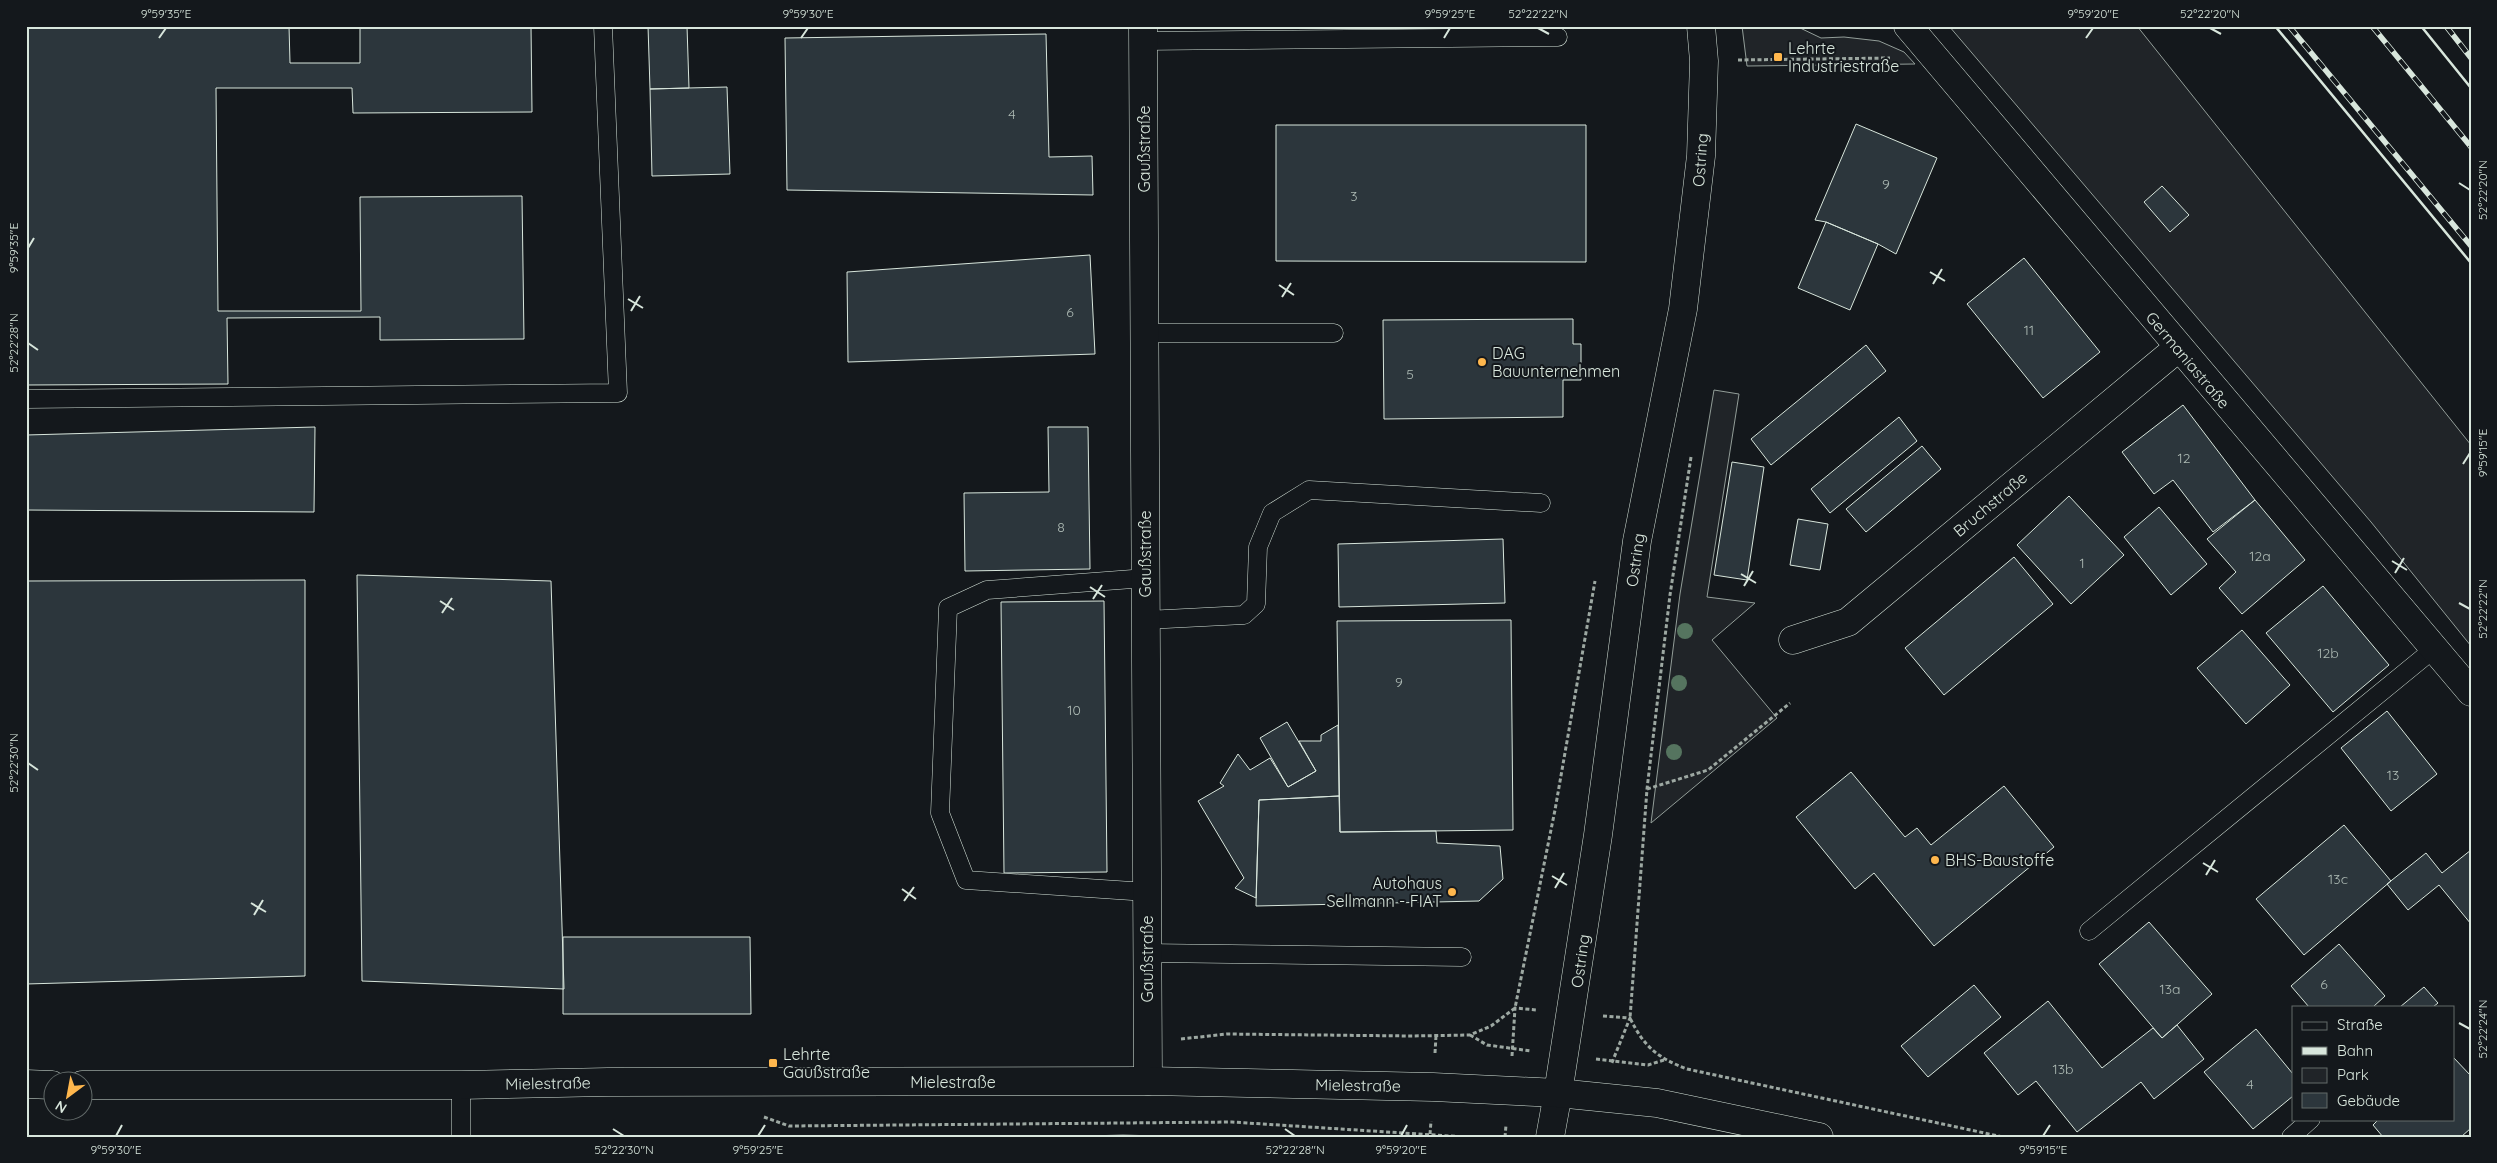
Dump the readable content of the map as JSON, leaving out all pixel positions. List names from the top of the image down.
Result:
{
  "streets": {
    "street": [
      "Gaußstraße",
      "Ostring",
      "Germaniastraße",
      "Bruchstraße",
      "Mielestraße"
    ]
  },
  "crossings": [
    ["Gaußstraße", "Mielestraße"],
    ["Ostring", "Mielestraße"],
    ["Germaniastraße", "Bruchstraße"]
  ],
  "places": {
    "transit": ["Lehrte Industriestraße", "Lehrte Gaußstraße"],
    "other": ["DAG Bauunternehmen", "BHS-Baustoffe", "Autohaus Sellmann - FIAT"]
  },
  "house_numbers": [
    "4",
    "9",
    "3",
    "6",
    "11",
    "5",
    "12",
    "8",
    "12a",
    "1",
    "12b",
    "9",
    "10",
    "13",
    "13c",
    "6",
    "13a",
    "13b",
    "4"
  ],
  "legend": [
    "Straße",
    "Bahn",
    "Park",
    "Gebäude"
  ],
  "north": "bottom left",
  "coordinates": [
    "9°59'35\"E",
    "9°59'30\"E",
    "9°59'25\"E",
    "52°22'22\"N",
    "9°59'20\"E",
    "52°22'20\"N",
    "52°22'28\"N",
    "9°59'15\"E",
    "52°22'30\"N",
    "52°22'24\"N"
  ]
}
